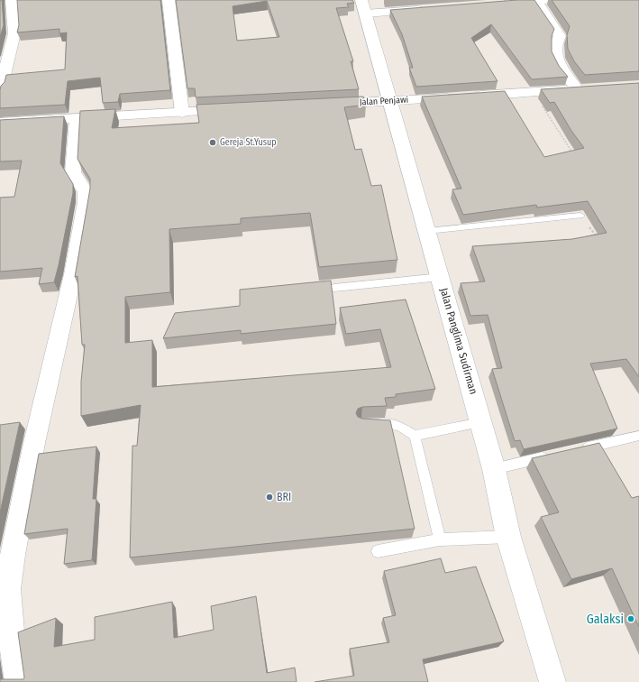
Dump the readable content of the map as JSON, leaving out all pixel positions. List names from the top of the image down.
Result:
{
  "streets": {
    "street": ["Jalan Penjawi", "Jalan Panglima Sudirman"]
  },
  "crossings": [
    ["Jalan Penjawi", "Jalan Panglima Sudirman"]
  ],
  "places": ["Gereja St.Yusup", "BRI", "Galaksi"]
}
